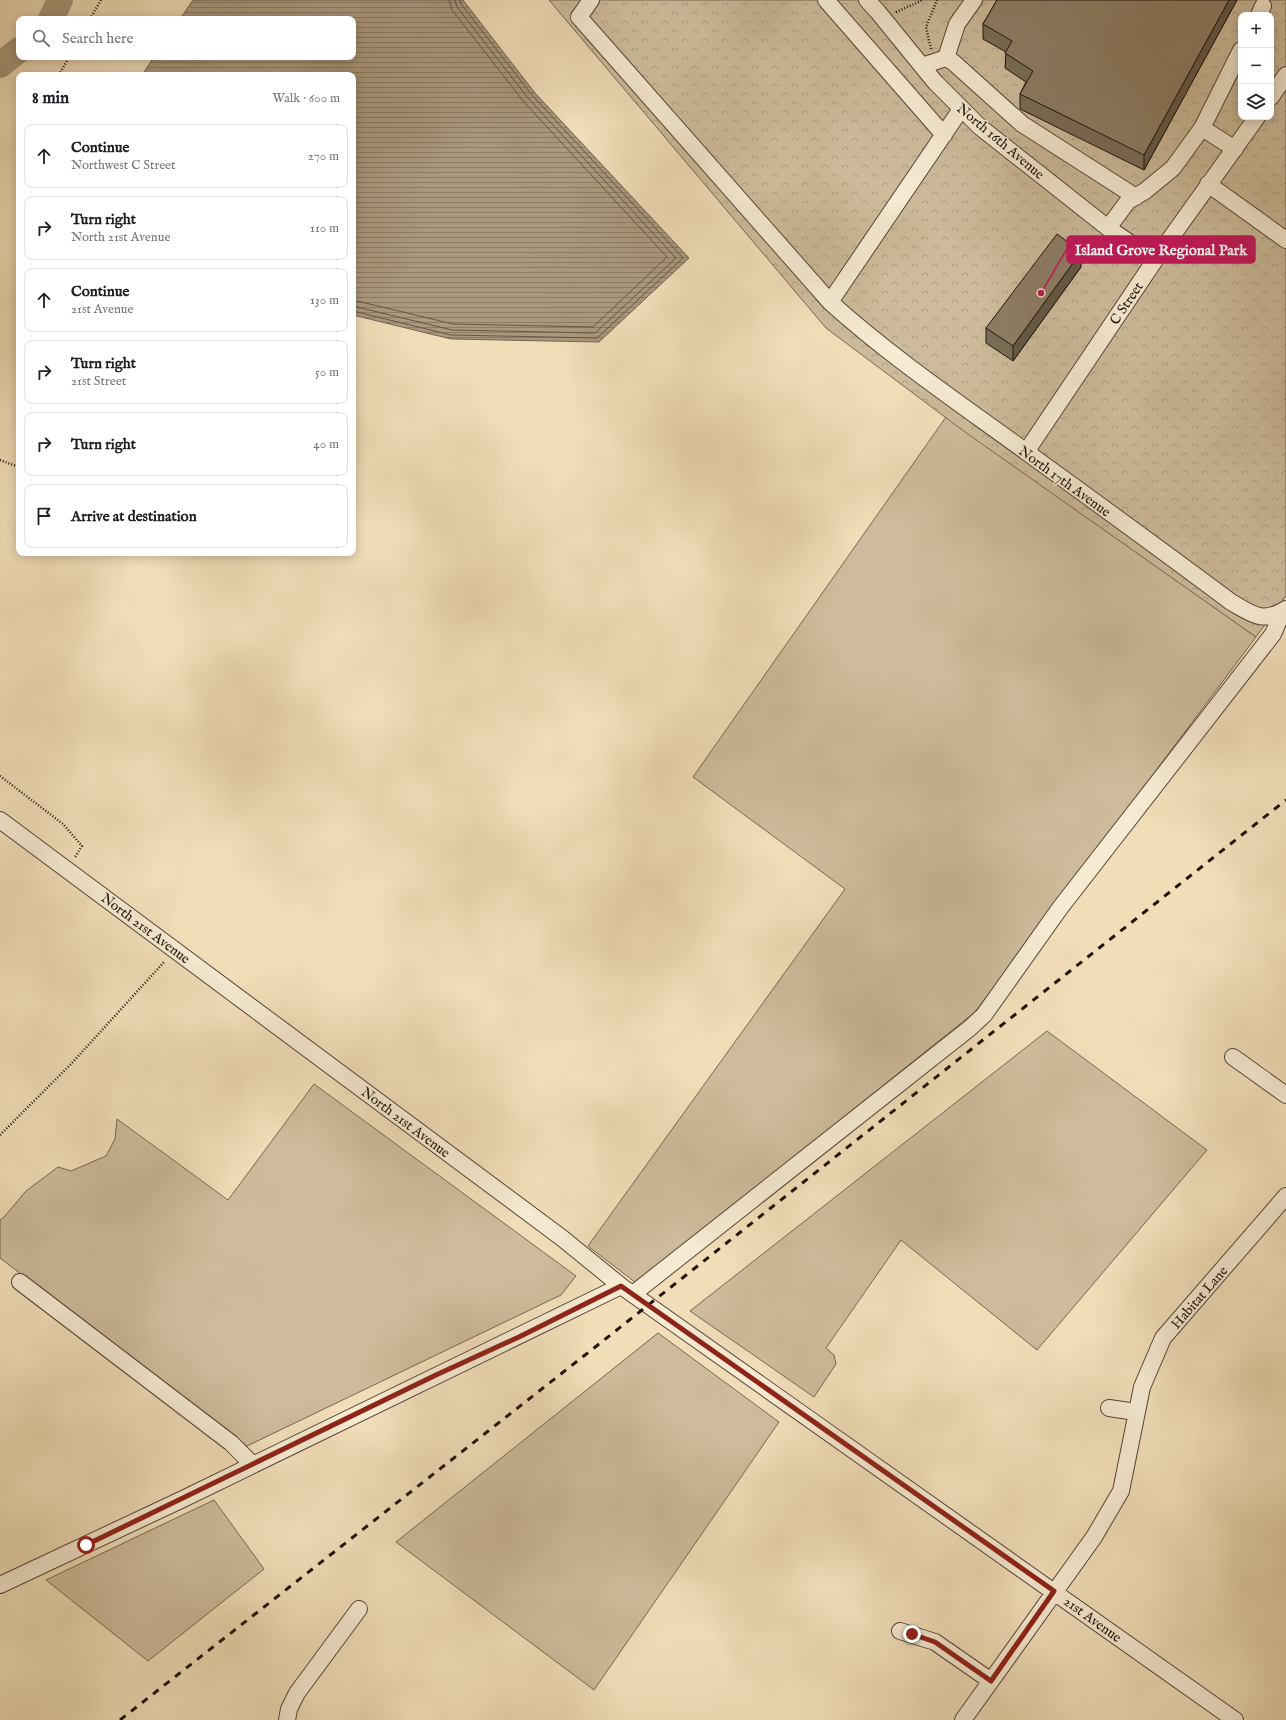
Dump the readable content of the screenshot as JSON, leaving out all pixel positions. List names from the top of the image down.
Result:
{
  "streets": {
    "street": [
      "North 16th Avenue",
      "C Street",
      "North 17th Avenue",
      "North 21st Avenue",
      "Habitat Lane",
      "21st Avenue"
    ]
  },
  "crossings": [
    ["North 16th Avenue", "C Street"],
    ["C Street", "North 17th Avenue"],
    ["North 21st Avenue", "21st Avenue"],
    ["Habitat Lane", "21st Avenue"]
  ],
  "places": ["Island Grove Regional Park"],
  "page": {
    "map_buttons": ["+", "−"],
    "search": "Search here",
    "heading": ["8 min", "Walk · 600 m"],
    "list": [
      ["Continue", "Northwest C Street", "270 m"],
      ["Turn right", "North 21st Avenue", "110 m"],
      ["Continue", "21st Avenue", "130 m"],
      ["Turn right", "21st Street", "50 m"],
      ["Turn right", "40 m"],
      "Arrive at destination"
    ]
  }
}
